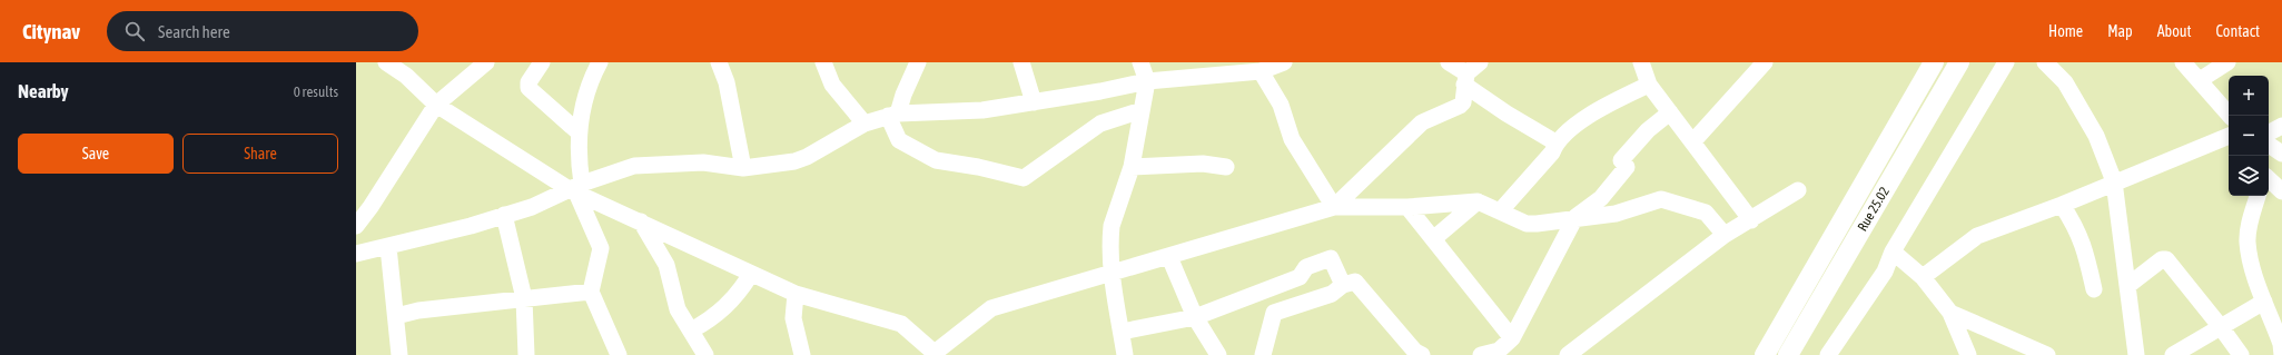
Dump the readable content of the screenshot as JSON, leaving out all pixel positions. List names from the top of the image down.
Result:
{
  "streets": {
    "main road": ["Rue 25.02"]
  },
  "page": {
    "header": "Citynav",
    "search": "Search here",
    "nav": [
      "Home",
      "Map",
      "About",
      "Contact"
    ],
    "heading": ["Nearby", "0 results"],
    "map_buttons": ["+", "−"],
    "buttons": ["Save", "Share"]
  }
}
